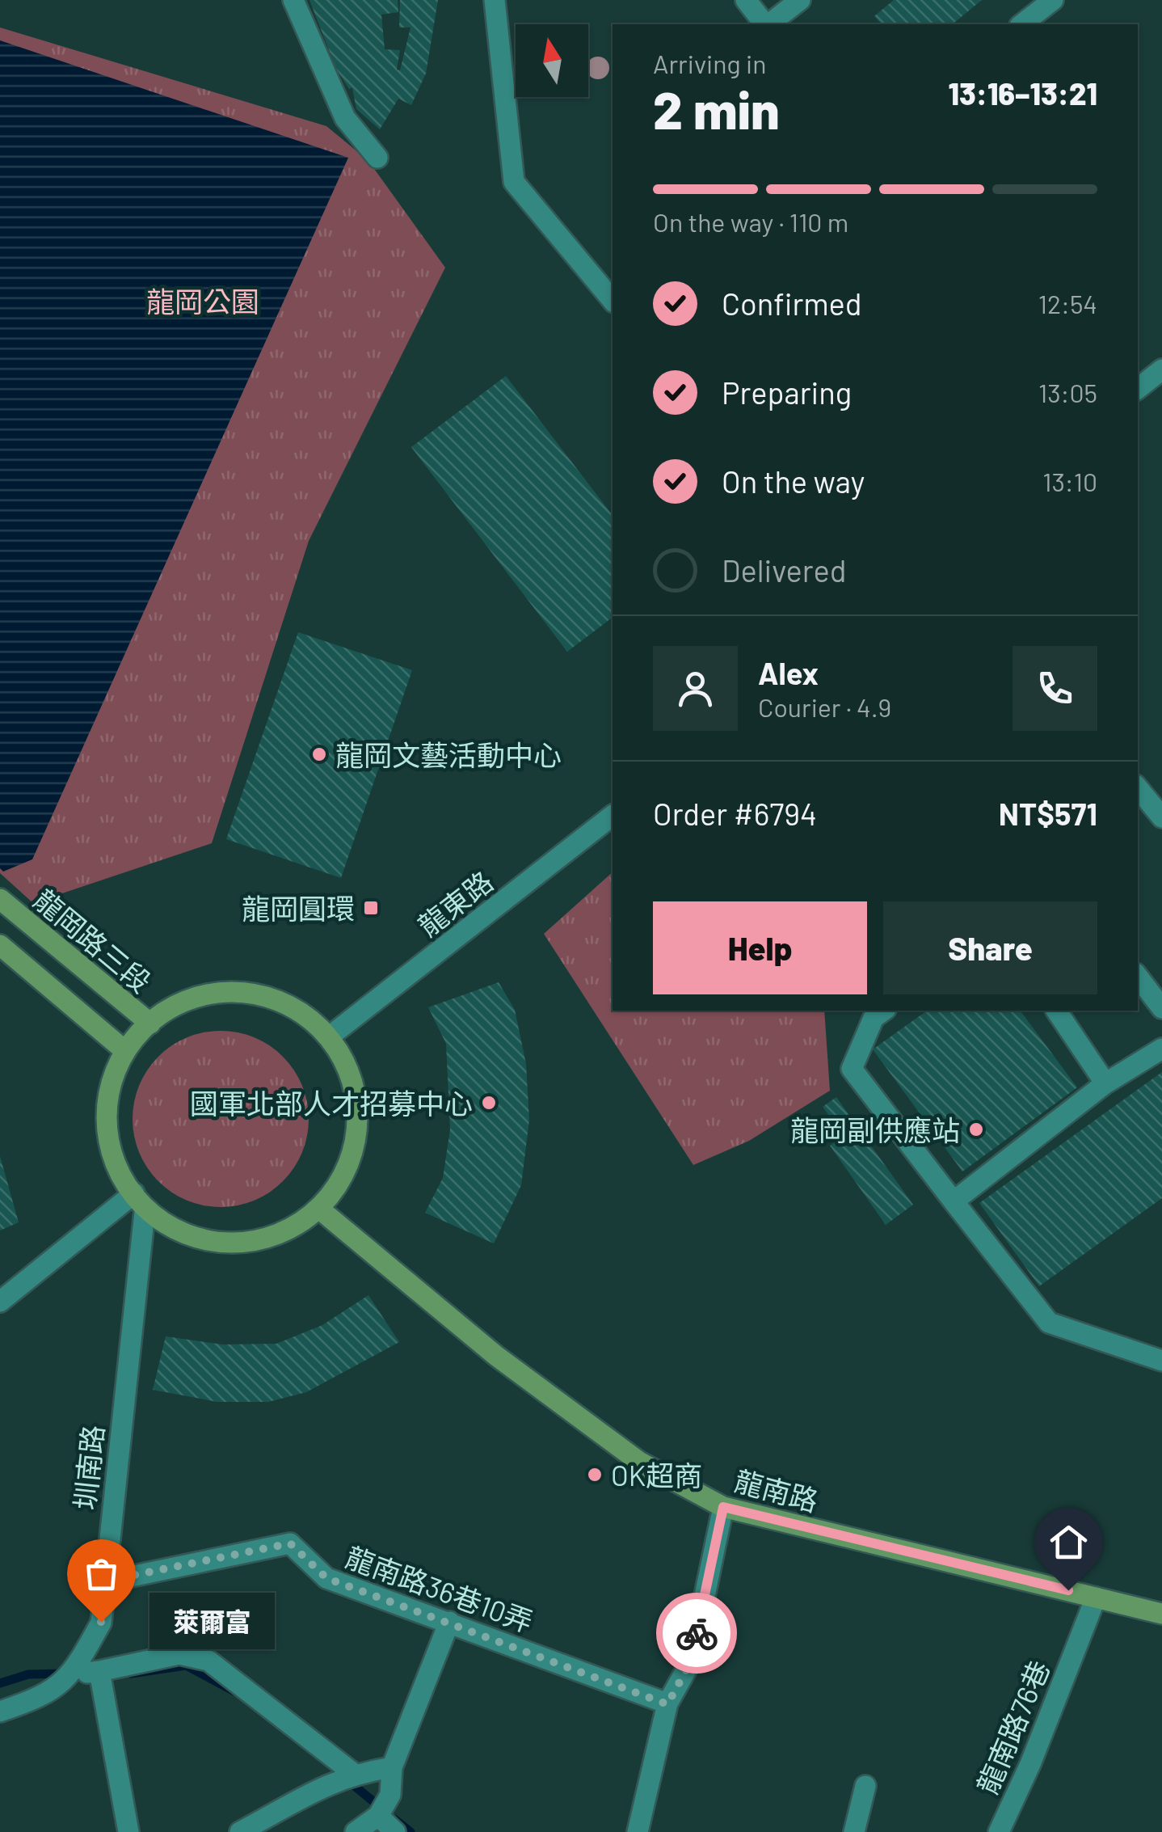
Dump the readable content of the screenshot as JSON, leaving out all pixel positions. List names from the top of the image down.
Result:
{
  "streets": {
    "main road": ["龍岡路三段", "龍南路"],
    "street": [
      "龍東路",
      "圳南路",
      "龍南路36巷10弄",
      "龍南路76巷"
    ]
  },
  "crossings": [
    ["龍東路", "龍岡路三段"],
    ["龍東路", "圳南路"],
    ["龍東路", "龍南路"],
    ["龍岡路三段", "圳南路"],
    ["龍岡路三段", "龍南路"],
    ["圳南路", "龍南路"],
    ["圳南路", "龍南路36巷10弄"],
    ["龍南路", "龍南路76巷"]
  ],
  "parks": ["龍岡公園"],
  "places": {
    "other": [
      "龍岡文藝活動中心",
      "國軍北部人才招募中心",
      "龍岡副供應站",
      "OK超商",
      "萊爾富"
    ],
    "transit": ["龍岡圓環"]
  },
  "north": "top",
  "page": {
    "heading": ["2 min", "Arriving in", "13:16–13:21"],
    "panel": [
      "Alex",
      "Courier · 4.9",
      "Order #6794",
      "NT$571"
    ],
    "bar": "On the way · 110 m",
    "list": [
      ["Confirmed", "12:54"],
      ["Preparing", "13:05"],
      ["On the way", "13:10"],
      "Delivered"
    ],
    "buttons": ["Help", "Share"],
    "bubble": "萊爾富"
  }
}
